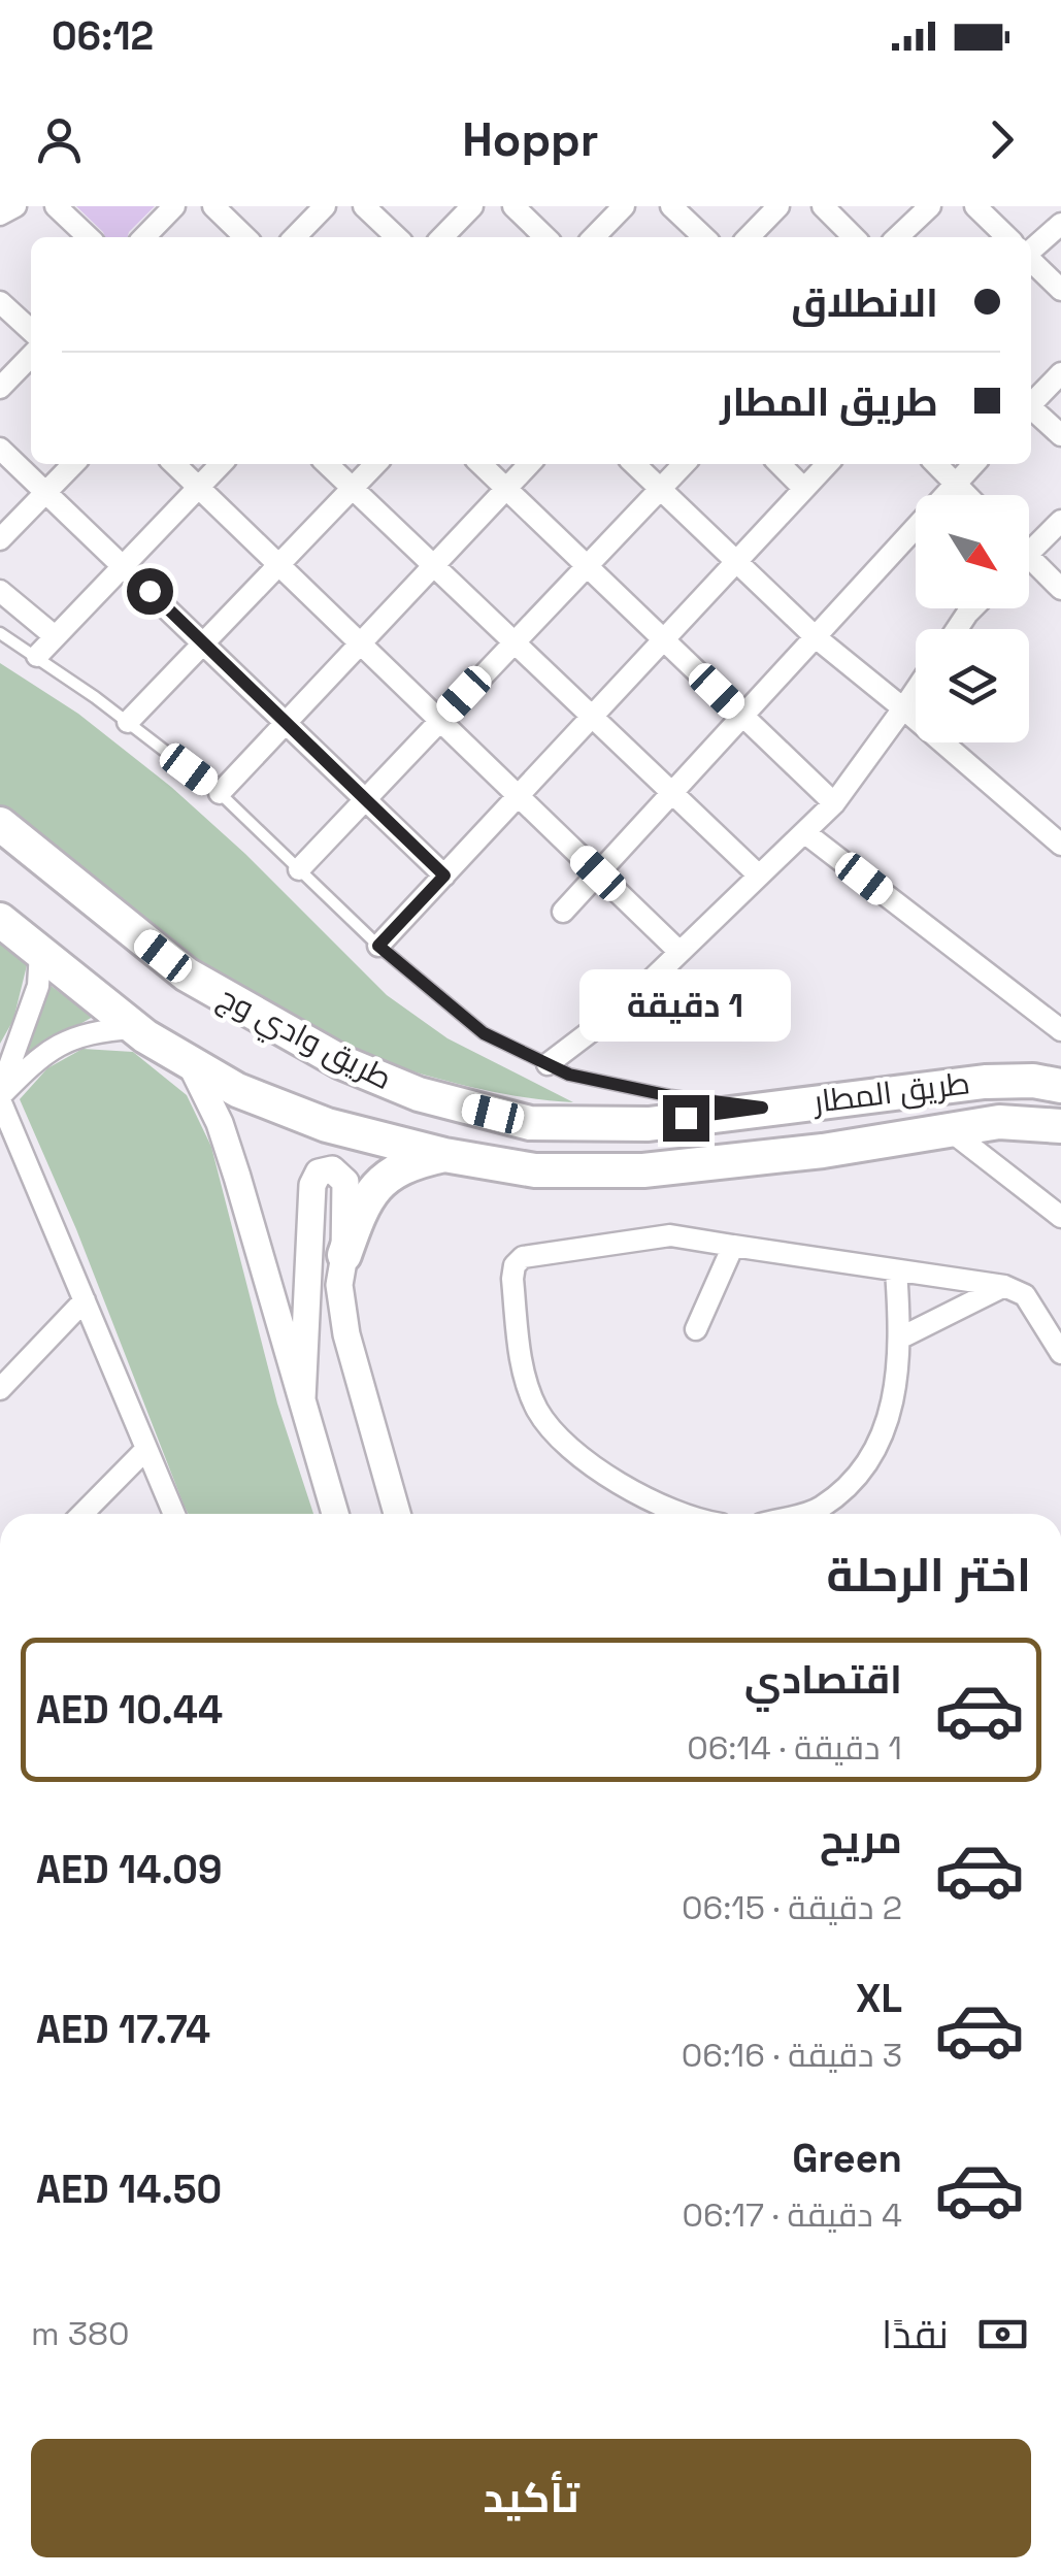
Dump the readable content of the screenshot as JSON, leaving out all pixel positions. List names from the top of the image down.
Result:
{
  "streets": {
    "main road": ["طريق وادي وج", "طريق المطار"]
  },
  "crossings": [
    ["طريق وادي وج", "طريق المطار"]
  ],
  "north": "bottom right",
  "page": {
    "status": "06:12",
    "header": "Hoppr",
    "banner": ["الانطلاق", "طريق المطار"],
    "bubble": "1 دقيقة",
    "heading": "اختر الرحلة",
    "list": [
      {
        "name": "اقتصادي",
        "note": "1 دقيقة · 06:14",
        "value": "AED 10.44"
      },
      {
        "name": "مريح",
        "note": "2 دقيقة · 06:15",
        "value": "AED 14.09"
      },
      {
        "name": "XL",
        "note": "3 دقيقة · 06:16",
        "value": "AED 17.74"
      },
      {
        "name": "Green",
        "note": "4 دقيقة · 06:17",
        "value": "AED 14.50"
      }
    ],
    "pay": ["نقدًا", "380 m"],
    "buttons": "تأكيد"
  }
}
